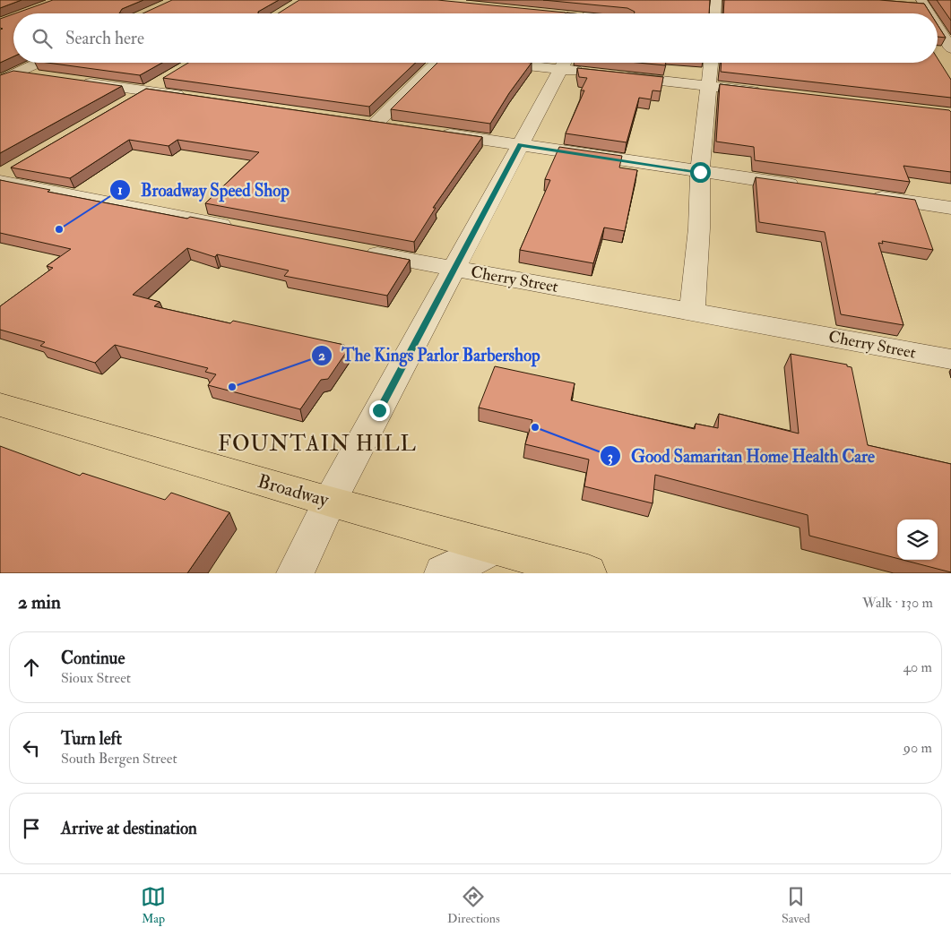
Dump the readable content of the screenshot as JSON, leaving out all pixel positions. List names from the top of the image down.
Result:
{
  "streets": {
    "main road": ["Broadway"],
    "street": ["Cherry Street"]
  },
  "districts": ["FOUNTAIN HILL"],
  "places": ["Broadway Speed Shop", "The Kings Parlor Barbershop", "Good Samaritan Home Health Care"],
  "page": {
    "search": "Search here",
    "heading": ["2 min", "Walk · 130 m"],
    "list": [
      ["Continue", "Sioux Street", "40 m"],
      ["Turn left", "South Bergen Street", "90 m"],
      "Arrive at destination"
    ],
    "nav": ["Map", "Directions", "Saved"]
  }
}
